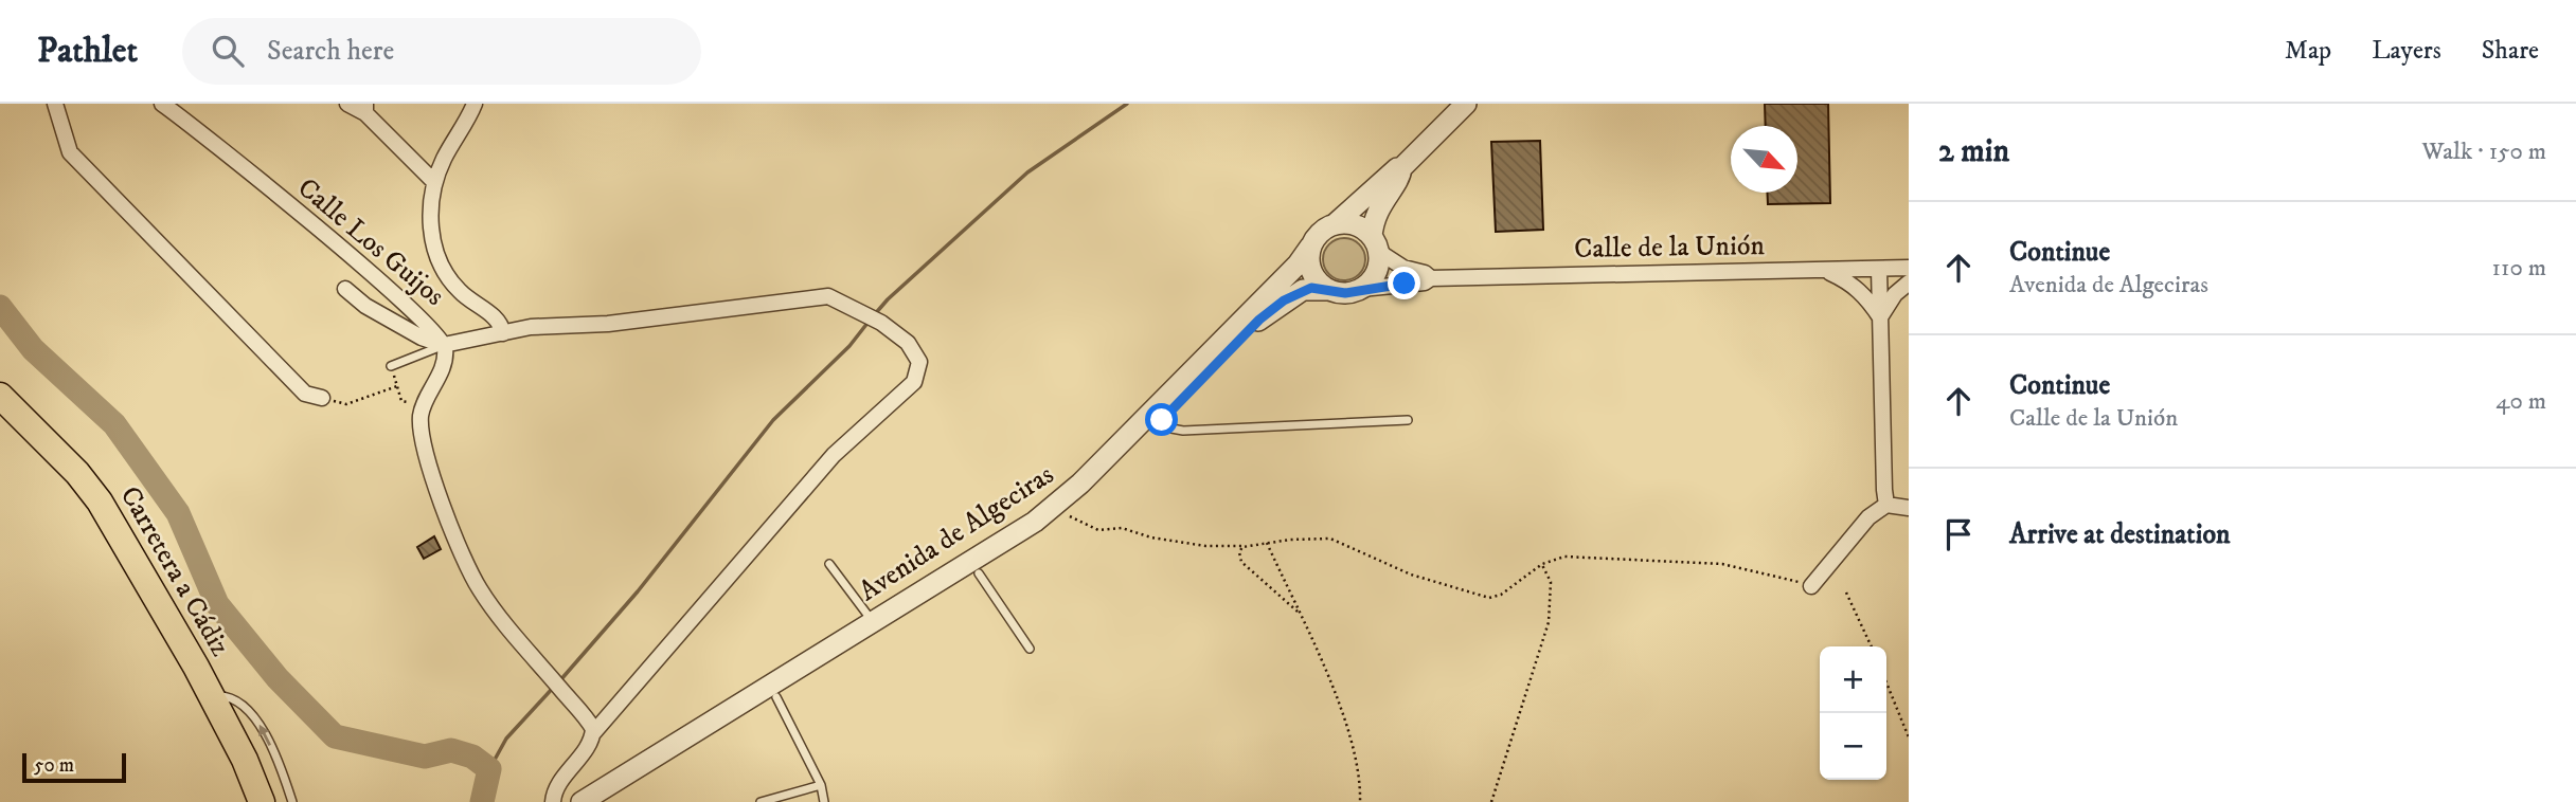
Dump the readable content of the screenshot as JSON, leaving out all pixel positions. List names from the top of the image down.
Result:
{
  "streets": {
    "highway": ["Carretera a Cádiz"],
    "street": ["Calle Los Guijos", "Calle de la Unión", "Avenida de Algeciras"]
  },
  "crossings": [
    ["Calle de la Unión", "Avenida de Algeciras"]
  ],
  "scale_bar": "50 m",
  "north": "bottom right",
  "page": {
    "header": "Pathlet",
    "search": "Search here",
    "nav": ["Map", "Layers", "Share"],
    "heading": ["2 min", "Walk · 150 m"],
    "list": [
      ["Continue", "Avenida de Algeciras", "110 m"],
      ["Continue", "Calle de la Unión", "40 m"],
      "Arrive at destination"
    ],
    "map_buttons": ["+", "−"],
    "scale": "50 m"
  }
}
